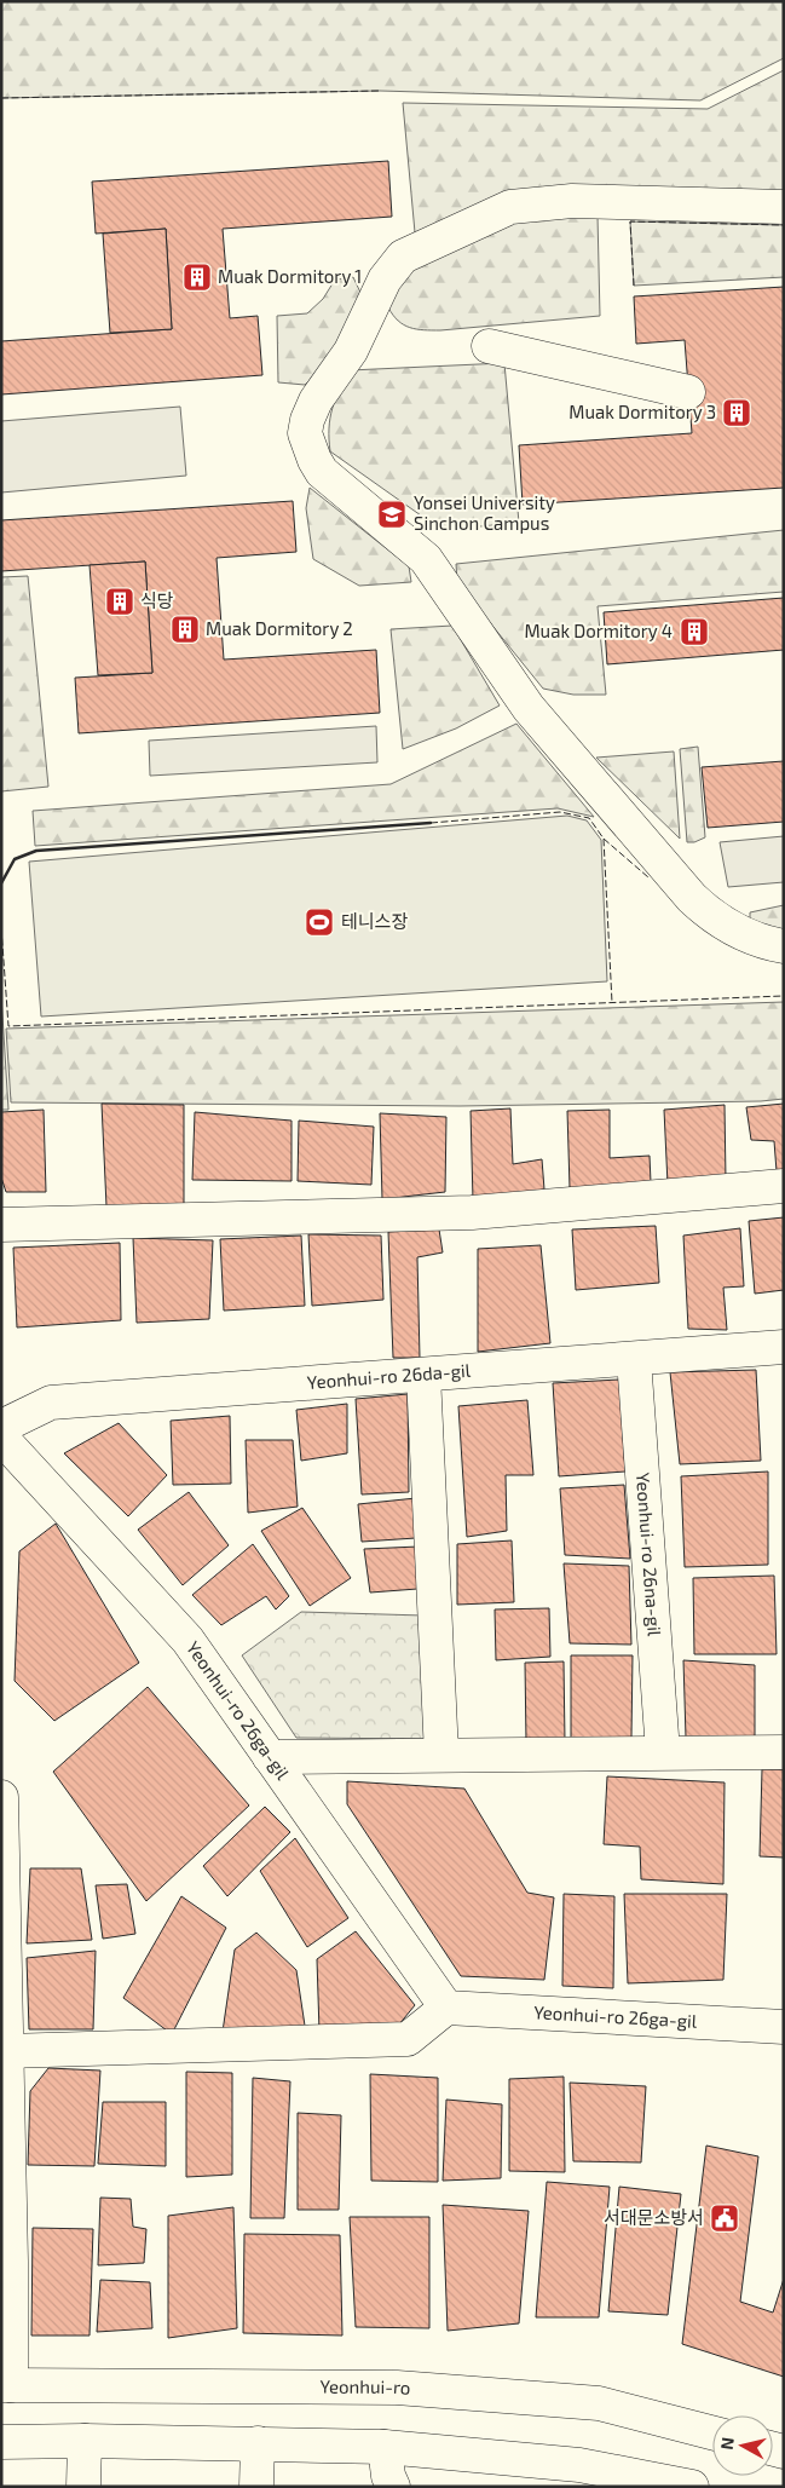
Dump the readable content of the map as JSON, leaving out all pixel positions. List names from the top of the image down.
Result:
{
  "streets": {
    "street": [
      "Yeonhui-ro 26da-gil",
      "Yeonhui-ro 26na-gil",
      "Yeonhui-ro 26ga-gil",
      "Yeonhui-ro"
    ]
  },
  "crossings": [
    ["Yeonhui-ro 26da-gil", "Yeonhui-ro 26na-gil"]
  ],
  "places": {
    "building": [
      "Muak Dormitory 1",
      "Muak Dormitory 3",
      "식당",
      "Muak Dormitory 2",
      "Muak Dormitory 4"
    ],
    "school or university": ["Yonsei University Sinchon Campus"],
    "sports": ["테니스장"],
    "public building": ["서대문소방서"]
  },
  "north": "left"
}
